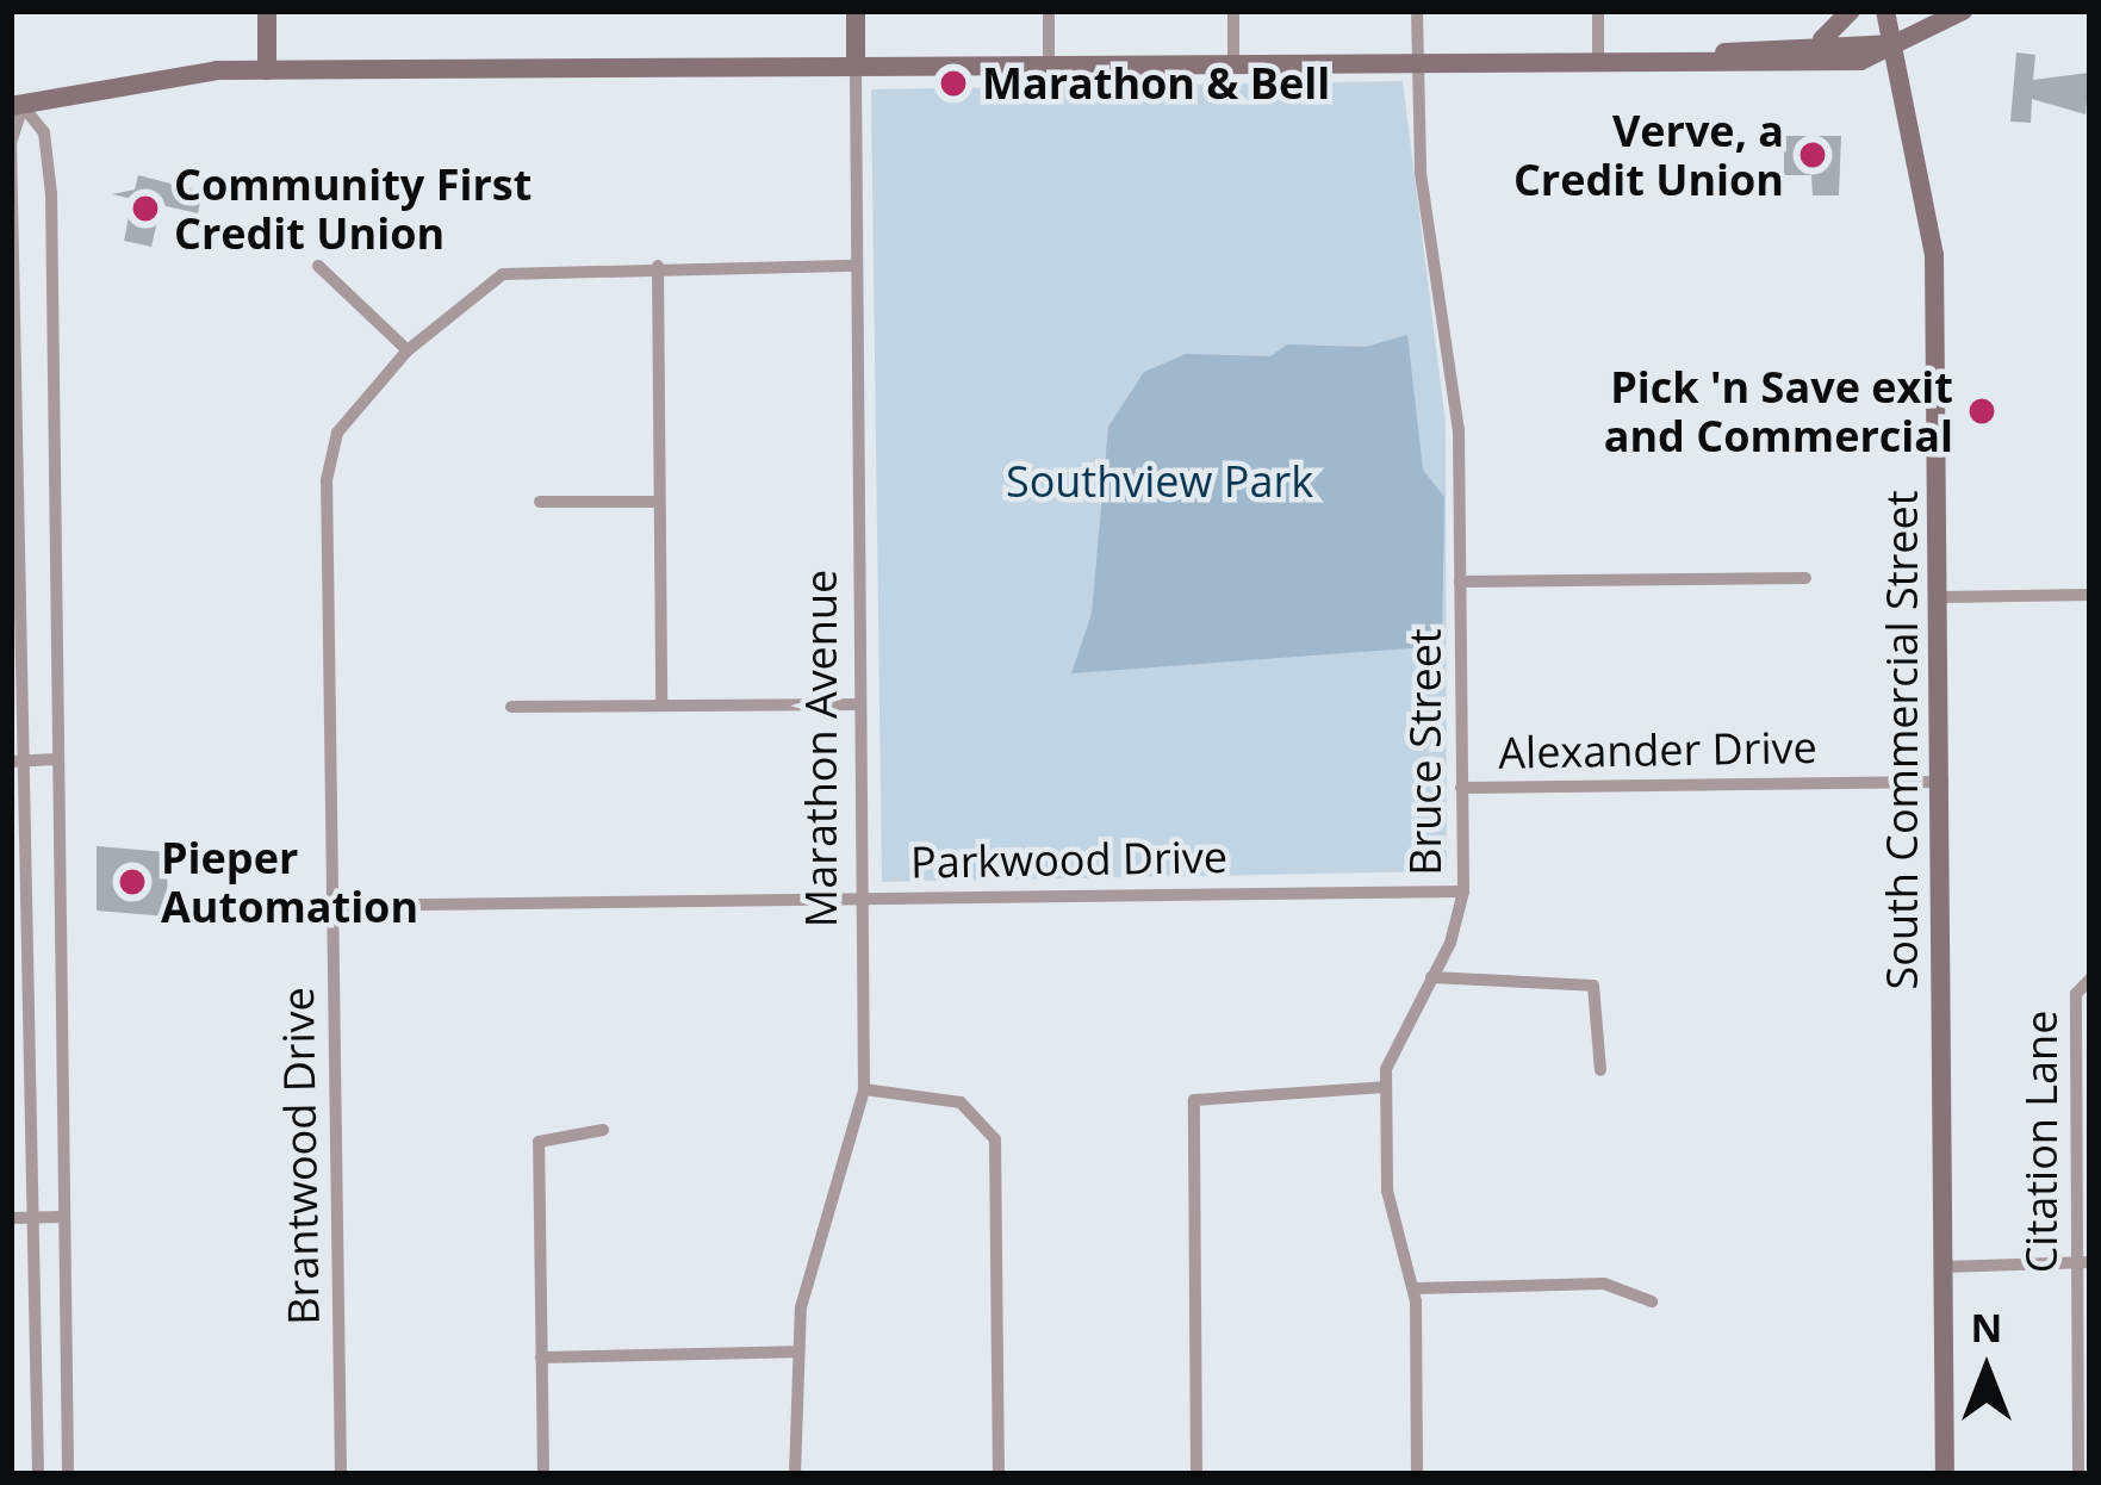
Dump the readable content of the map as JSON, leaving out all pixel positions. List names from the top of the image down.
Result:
{
  "streets": {
    "main road": ["South Commercial Street", "Marathon Avenue"],
    "street": [
      "Alexander Drive",
      "Bruce Street",
      "Parkwood Drive",
      "Citation Lane",
      "Brantwood Drive"
    ]
  },
  "crossings": [
    ["South Commercial Street", "Alexander Drive"],
    ["Marathon Avenue", "Parkwood Drive"],
    ["Marathon Avenue", "Brantwood Drive"],
    ["Alexander Drive", "Bruce Street"],
    ["Bruce Street", "Parkwood Drive"],
    ["Parkwood Drive", "Brantwood Drive"]
  ],
  "parks": ["Southview Park"],
  "places": [
    "Marathon & Bell",
    "Verve, a Credit Union",
    "Community First Credit Union",
    "Pick 'n Save exit and Commercial",
    "Pieper Automation"
  ],
  "north": "top"
}
